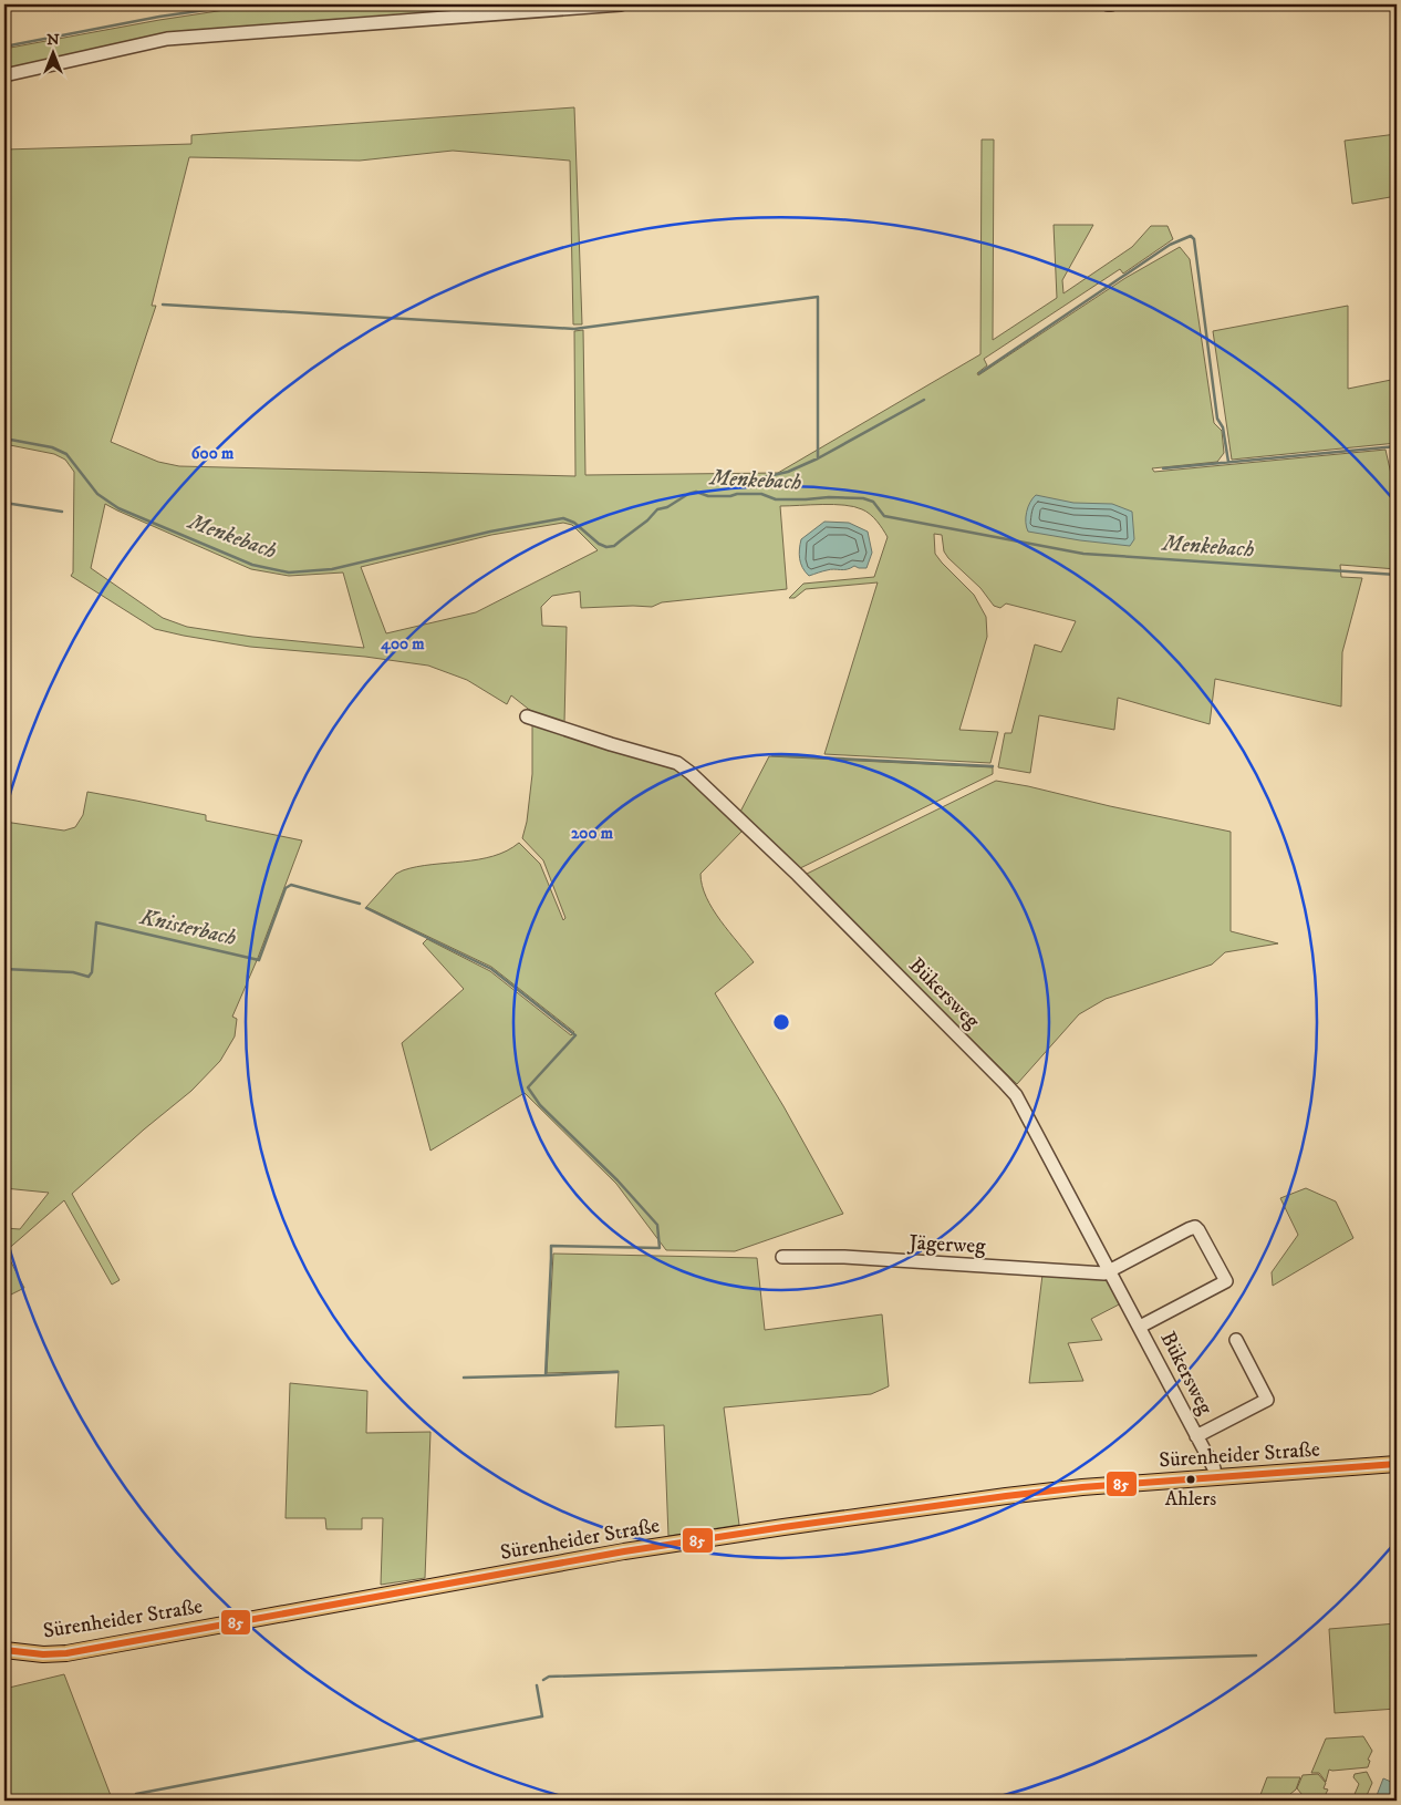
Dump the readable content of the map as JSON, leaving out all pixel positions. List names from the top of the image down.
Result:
{
  "streets": {
    "main road": ["Sürenheider Straße"],
    "street": ["Bükersweg", "Jägerweg"]
  },
  "crossings": [
    ["Bükersweg", "Jägerweg"],
    ["Bükersweg", "Sürenheider Straße"]
  ],
  "water": ["Menkebach", "Knisterbach"],
  "places": ["Ahlers"],
  "lines": ["transit line 85"],
  "north": "top",
  "rings": ["600 m", "400 m", "200 m"]
}
